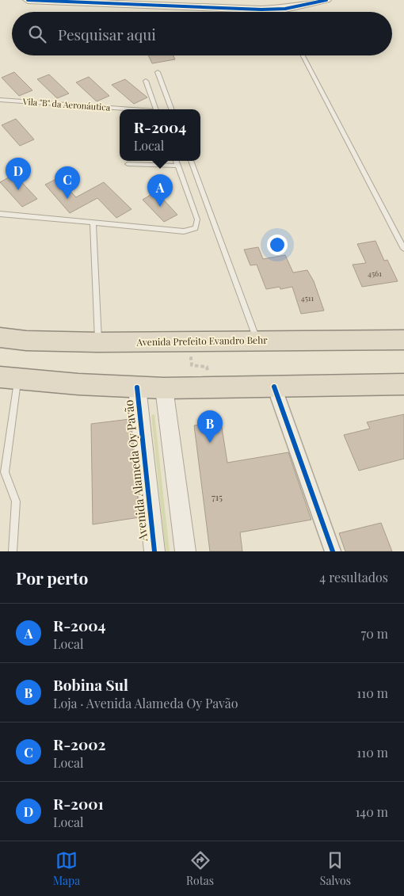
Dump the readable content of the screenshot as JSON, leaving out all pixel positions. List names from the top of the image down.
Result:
{
  "streets": {
    "highway": ["Avenida Prefeito Evandro Behr"],
    "street": ["Avenida Alameda Oy Pavão"],
    "lane": ["Vila \"B\" da Aeronáutica"]
  },
  "house_numbers": ["4561", "4511", "715"],
  "page": {
    "search": "Pesquisar aqui",
    "popup": ["R-2004", "Local"],
    "pins": [
      "D",
      "C",
      "A",
      "B"
    ],
    "heading": ["Por perto", "4 resultados"],
    "list": [
      {
        "mark": "A",
        "name": "R-2004",
        "note": "Local",
        "value": "70 m"
      },
      {
        "mark": "B",
        "name": "Bobina Sul",
        "note": "Loja · Avenida Alameda Oy Pavão",
        "value": "110 m"
      },
      {
        "mark": "C",
        "name": "R-2002",
        "note": "Local",
        "value": "110 m"
      },
      {
        "mark": "D",
        "name": "R-2001",
        "note": "Local",
        "value": "140 m"
      }
    ],
    "nav": ["Mapa", "Rotas", "Salvos"]
  }
}
